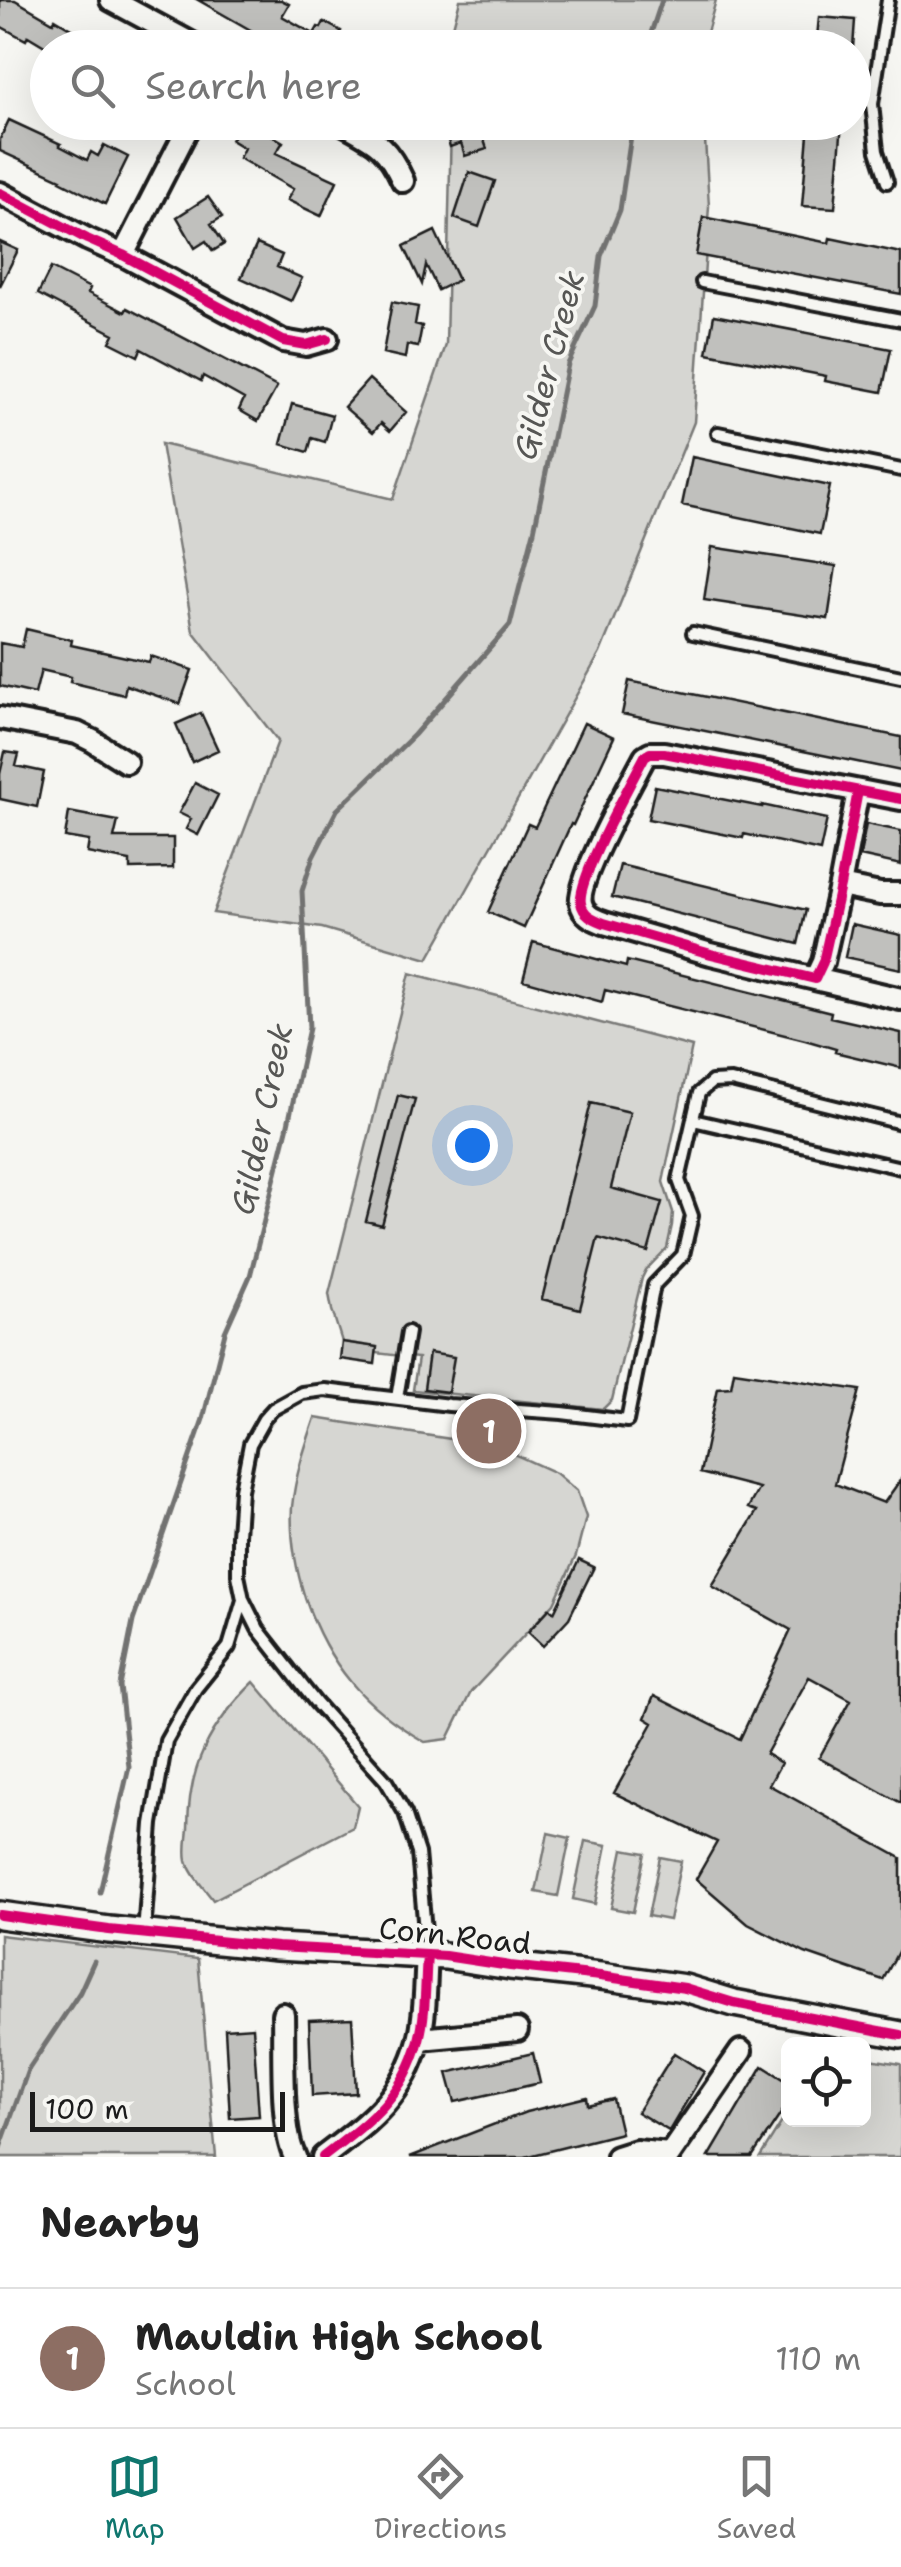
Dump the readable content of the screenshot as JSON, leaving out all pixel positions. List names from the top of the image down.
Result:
{
  "streets": {
    "street": ["Corn Road"]
  },
  "water": ["Gilder Creek"],
  "scale_bar": "100 m",
  "page": {
    "search": "Search here",
    "pins": "1",
    "scale": "100 m",
    "heading": "Nearby",
    "list": [
      {
        "mark": "1",
        "name": "Mauldin High School",
        "note": "School",
        "value": "110 m"
      }
    ],
    "nav": ["Map", "Directions", "Saved"]
  }
}
